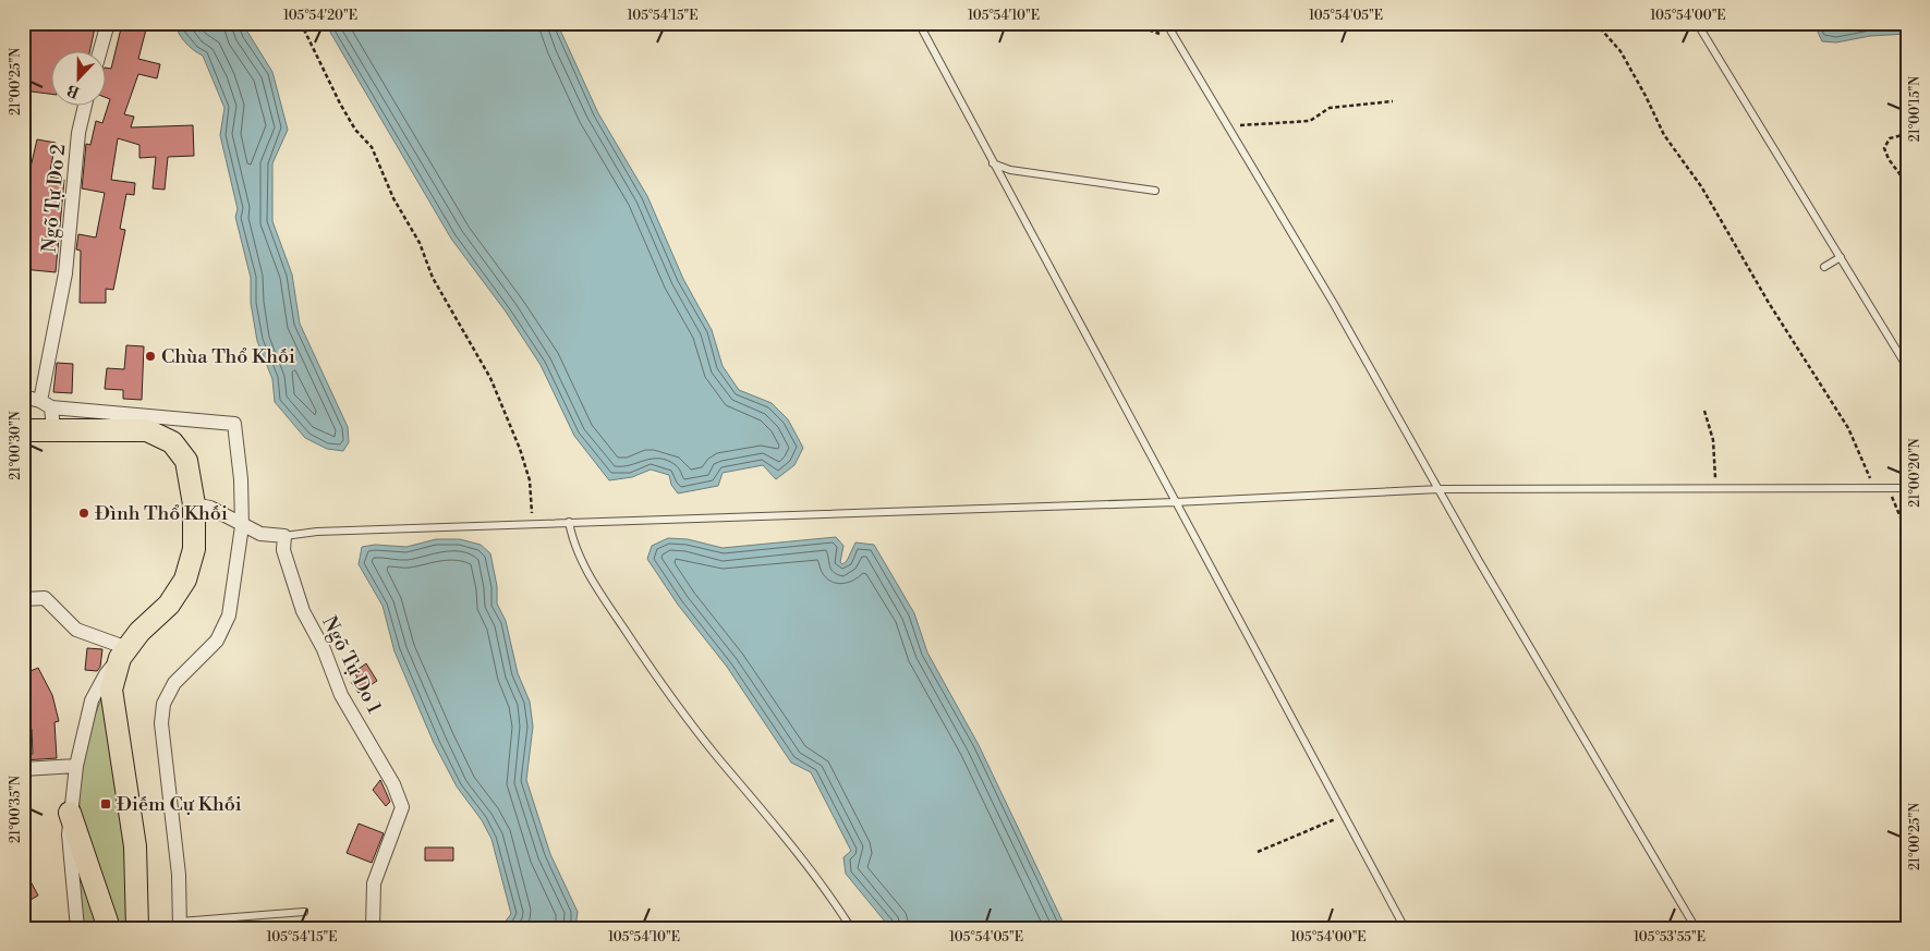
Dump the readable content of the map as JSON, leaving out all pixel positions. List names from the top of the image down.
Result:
{
  "streets": {
    "street": ["Ngõ Tự Do 2", "Ngõ Tự Do 1"]
  },
  "places": {
    "other": ["Chùa Thổ Khối", "Đình Thổ Khối"],
    "transit": ["Điếm Cự Khối"]
  },
  "north": "bottom",
  "coordinates": [
    "105°54'20\"E",
    "105°54'15\"E",
    "105°54'10\"E",
    "105°54'05\"E",
    "105°54'00\"E",
    "21°00'25\"N",
    "21°00'15\"N",
    "21°00'30\"N",
    "21°00'20\"N",
    "21°00'35\"N",
    "105°53'55\"E"
  ]
}
